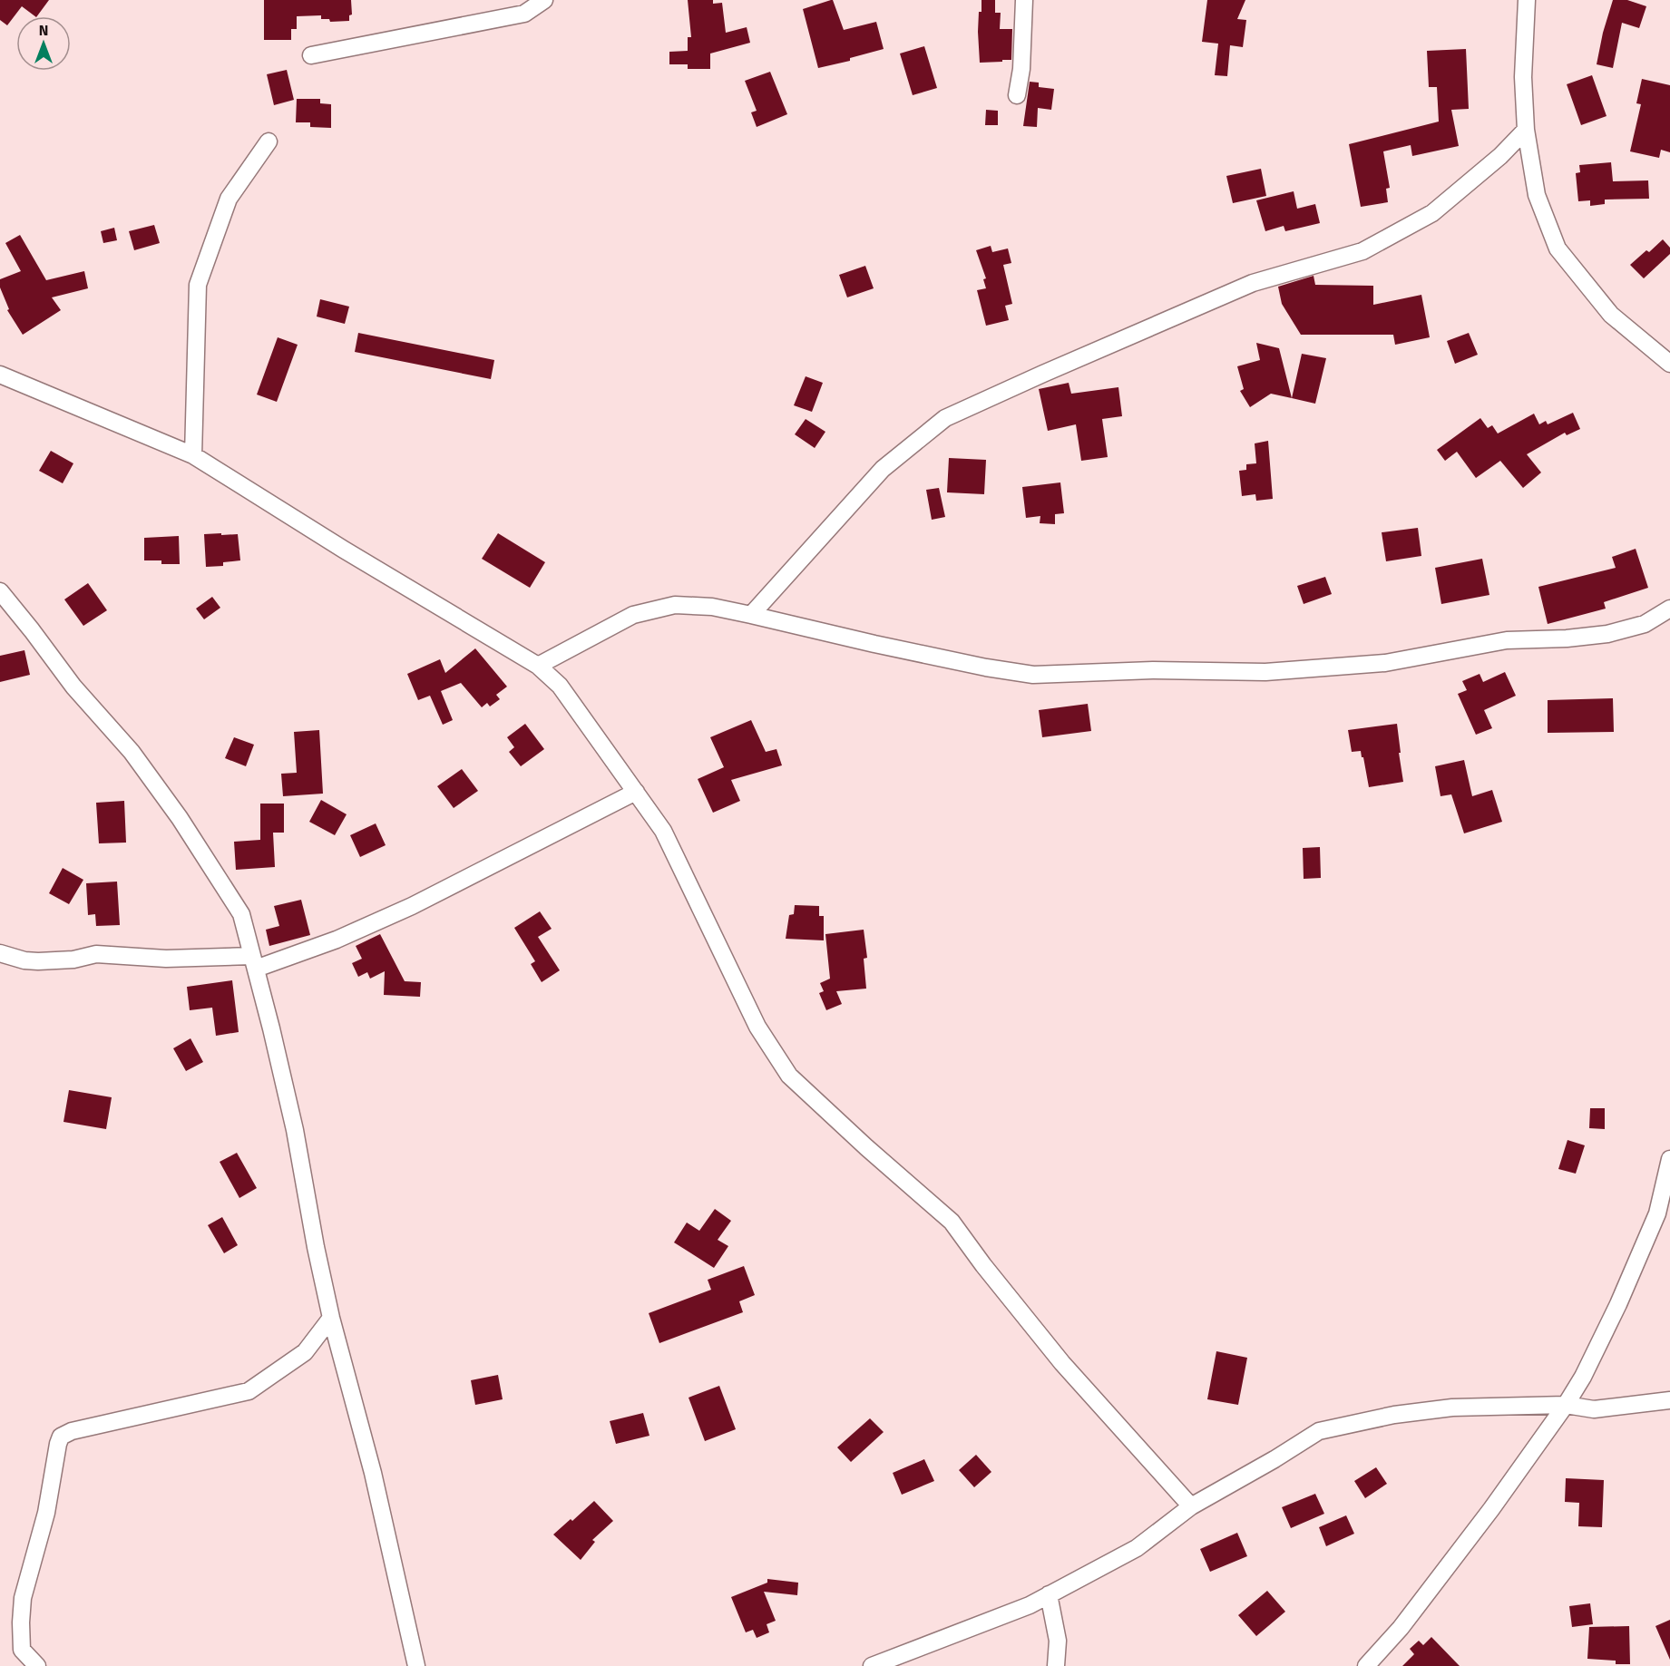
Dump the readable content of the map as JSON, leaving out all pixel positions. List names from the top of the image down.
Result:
{
  "north": "top"
}
